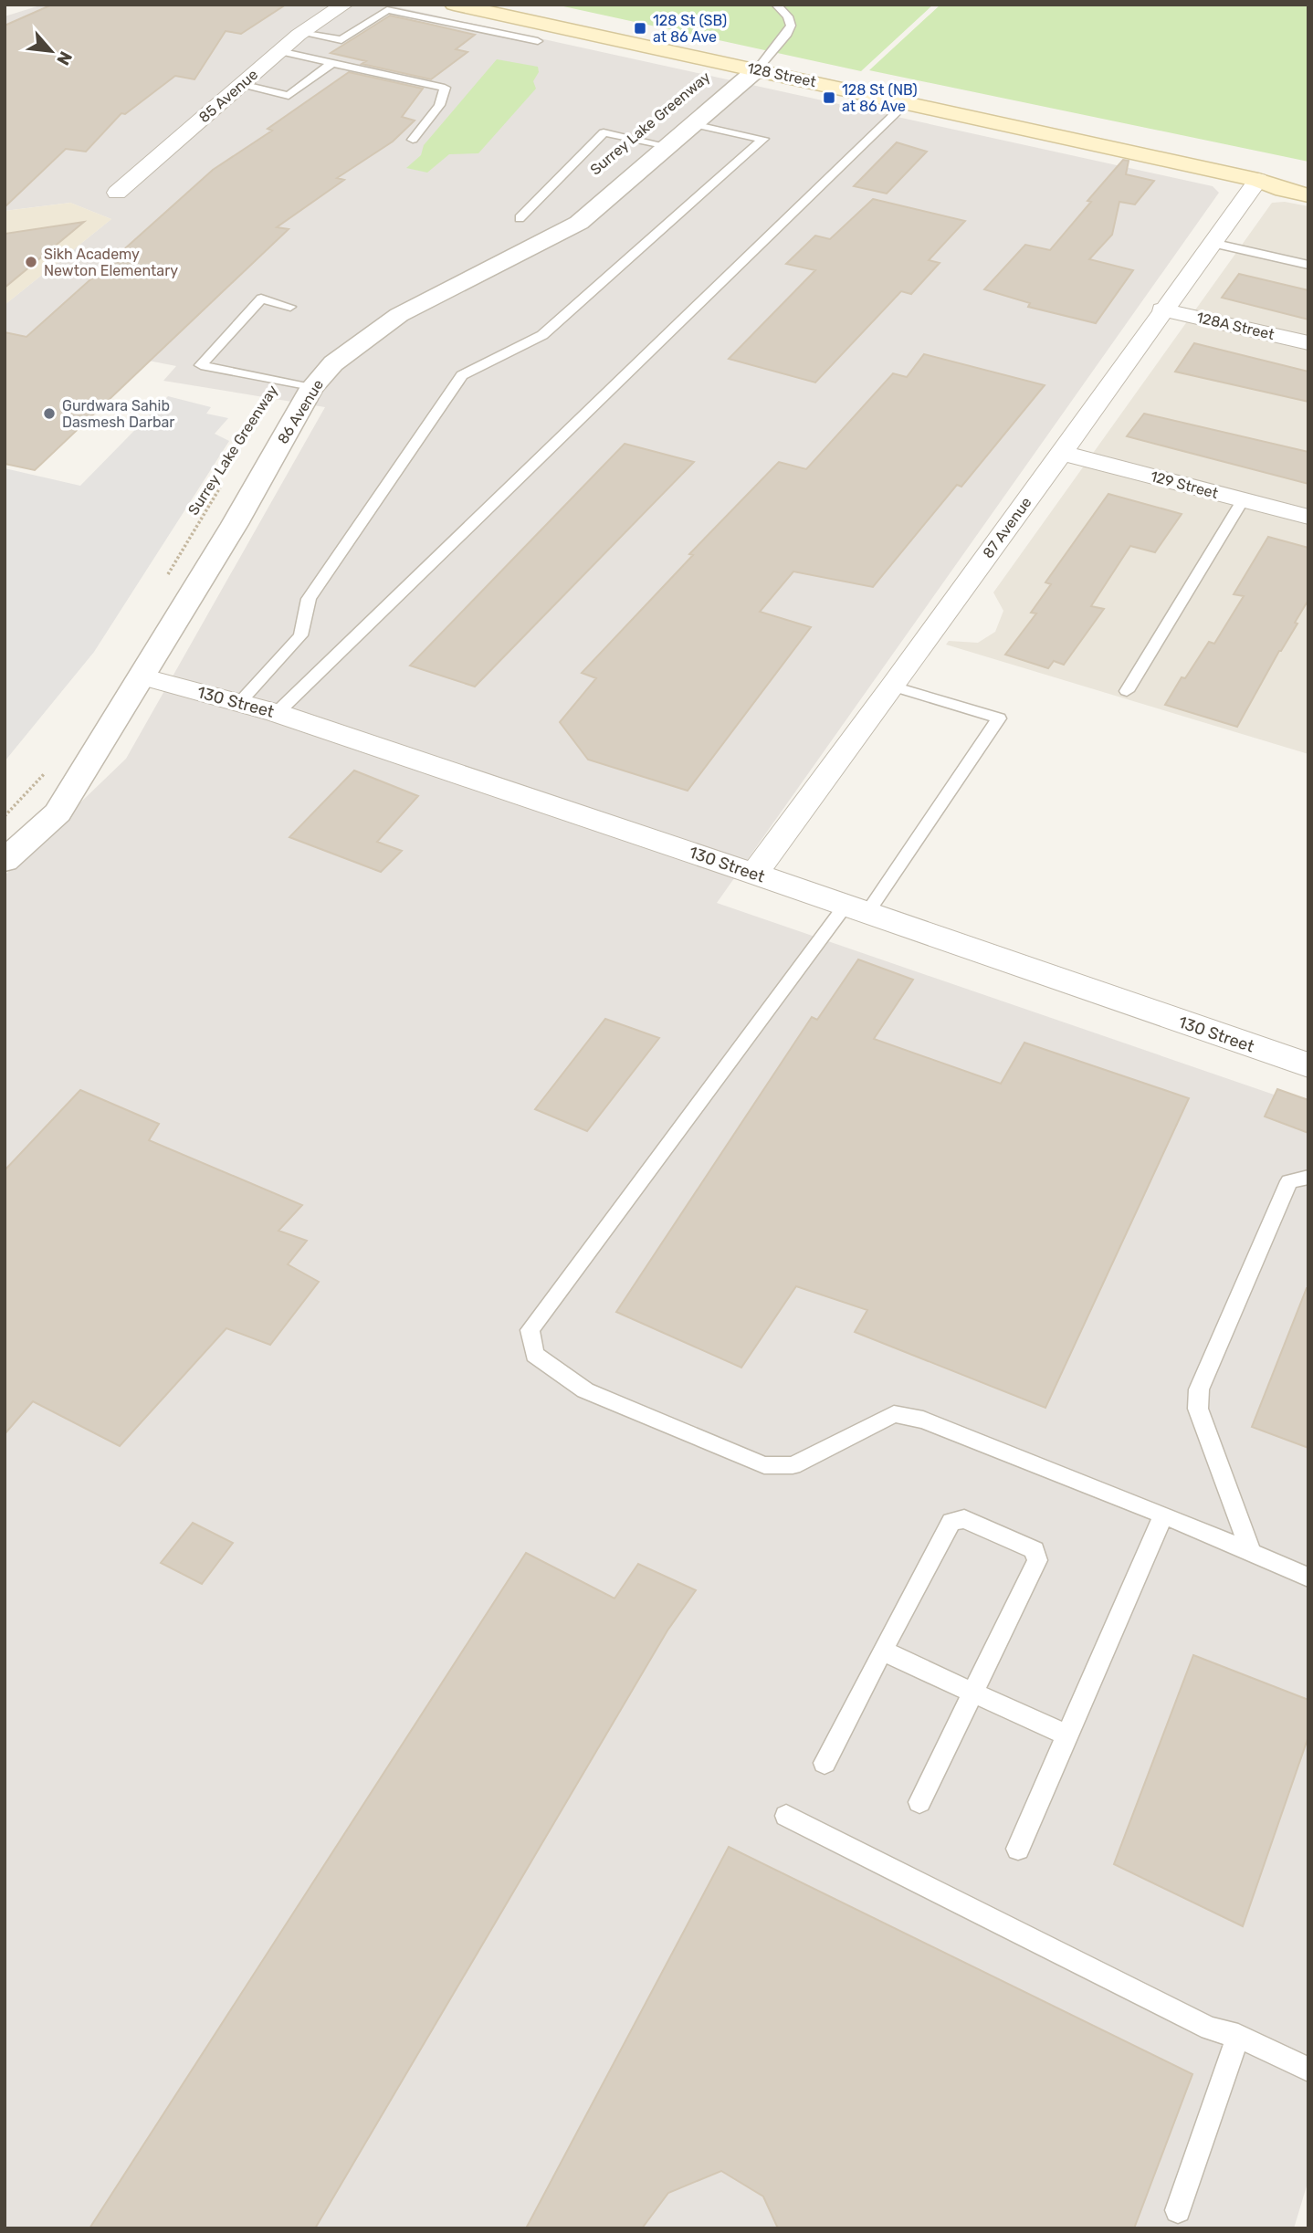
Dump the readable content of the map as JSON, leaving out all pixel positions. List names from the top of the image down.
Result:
{
  "streets": {
    "main road": ["128 Street"],
    "street": [
      "85 Avenue",
      "128A Street",
      "86 Avenue",
      "129 Street",
      "87 Avenue",
      "130 Street"
    ],
    "path": ["Surrey Lake Greenway"]
  },
  "crossings": [
    ["128 Street", "86 Avenue"],
    ["128 Street", "87 Avenue"],
    ["128A Street", "87 Avenue"],
    ["86 Avenue", "130 Street"],
    ["129 Street", "87 Avenue"],
    ["87 Avenue", "130 Street"]
  ],
  "places": {
    "transit": ["128 St (SB) at 86 Ave", "128 St (NB) at 86 Ave"],
    "other": ["Sikh Academy Newton Elementary", "Gurdwara Sahib Dasmesh Darbar"]
  },
  "north": "bottom right"
}
